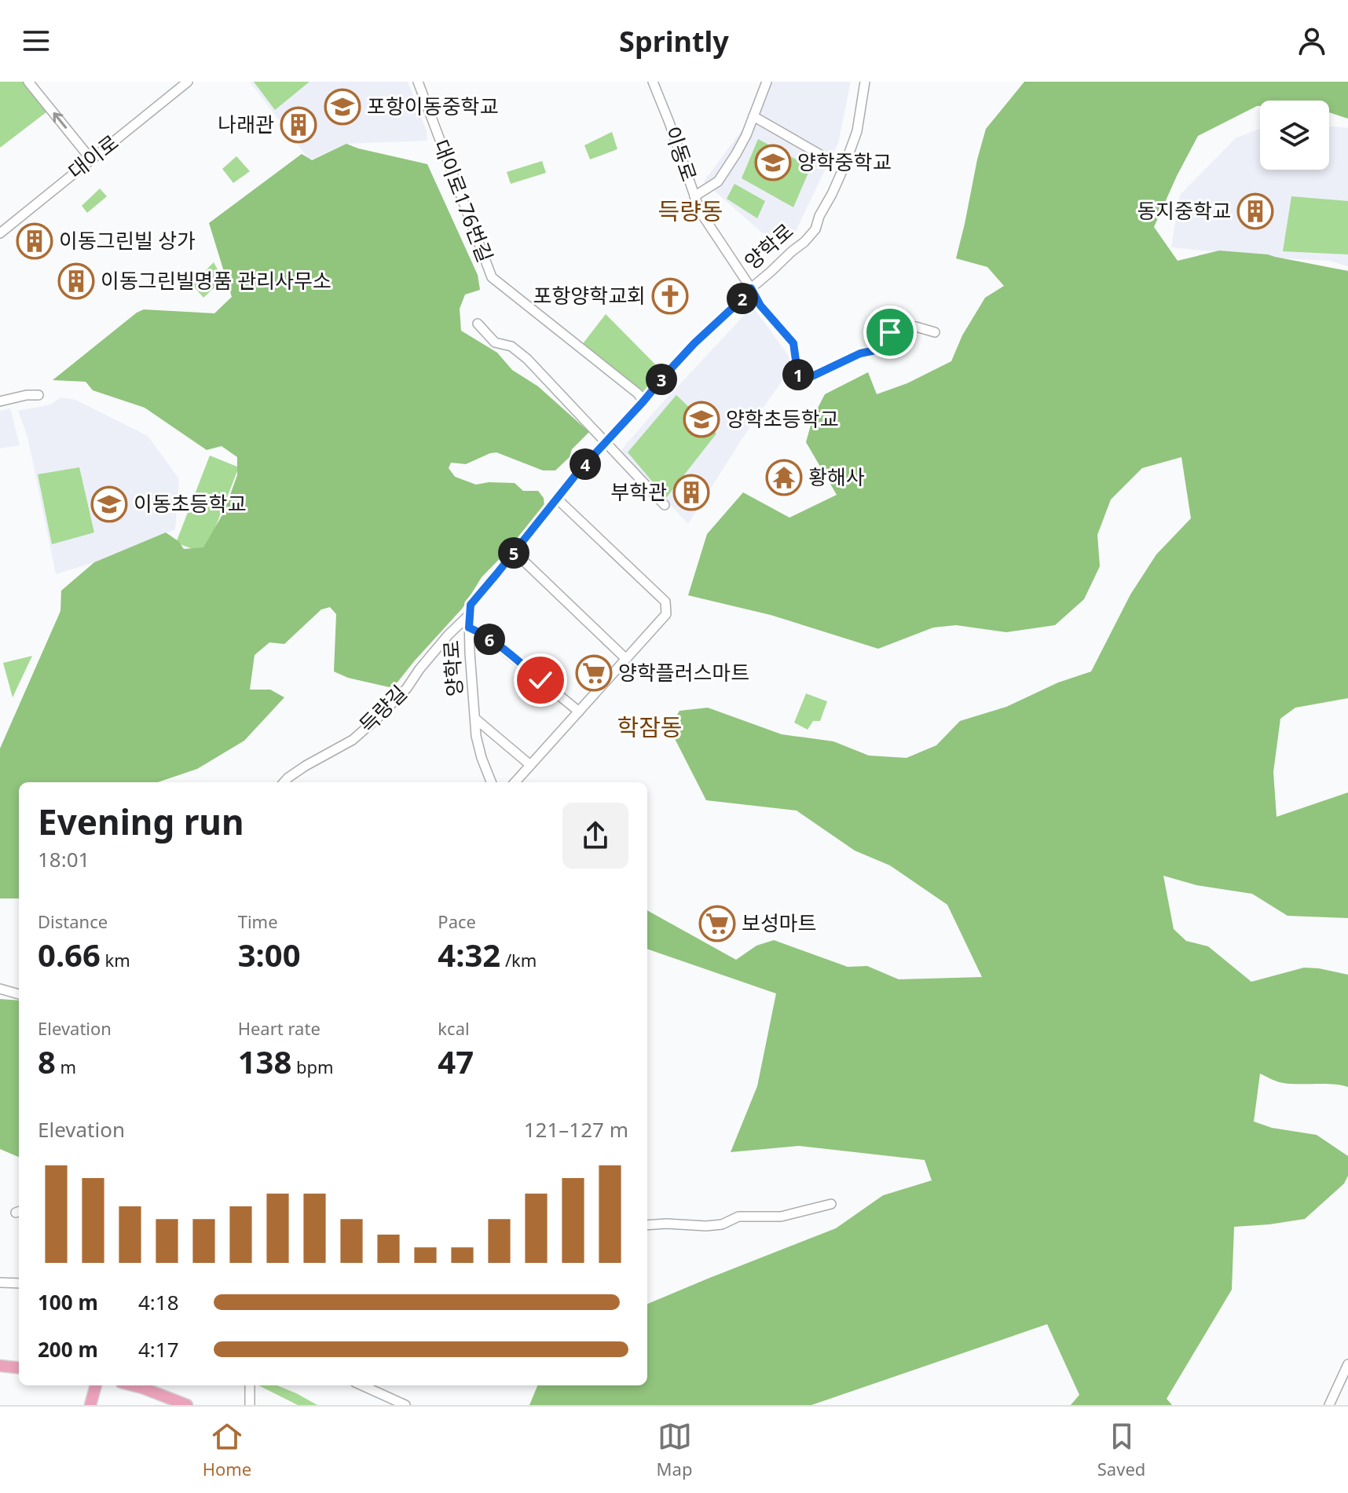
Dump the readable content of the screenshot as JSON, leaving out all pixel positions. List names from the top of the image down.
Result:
{
  "streets": {
    "street": [
      "이동로",
      "대이로",
      "대이로176번길",
      "양학로",
      "득량길"
    ]
  },
  "crossings": [
    ["이동로", "양학로"],
    ["대이로176번길", "양학로"],
    ["양학로", "득량길"]
  ],
  "districts": ["득량동", "학잠동"],
  "places": {
    "school or university": [
      "포항이동중학교",
      "양학중학교",
      "양학초등학교",
      "이동초등학교"
    ],
    "building": [
      "나래관",
      "동지중학교",
      "이동그린빌 상가",
      "이동그린빌명품 관리사무소",
      "부학관"
    ],
    "church": ["포항양학교회"],
    "temple": ["황해사"],
    "supermarket": ["양학플러스마트", "보성마트"]
  },
  "page": {
    "header": "Sprintly",
    "pins": [
      "2",
      "1",
      "3",
      "4",
      "5",
      "6"
    ],
    "heading": ["Evening run", "18:01"],
    "stats": [
      ["Distance", "0.66 km"],
      ["Time", "3:00"],
      ["Pace", "4:32 /km"],
      ["Elevation", "8 m"],
      ["Heart rate", "138 bpm"],
      ["kcal", "47"]
    ],
    "chart": ["Elevation", "121–127 m"],
    "list": [
      {
        "name": "100 m",
        "note": "4:18"
      },
      {
        "name": "200 m",
        "note": "4:17"
      }
    ],
    "tabs": ["Home", "Map", "Saved"]
  }
}
